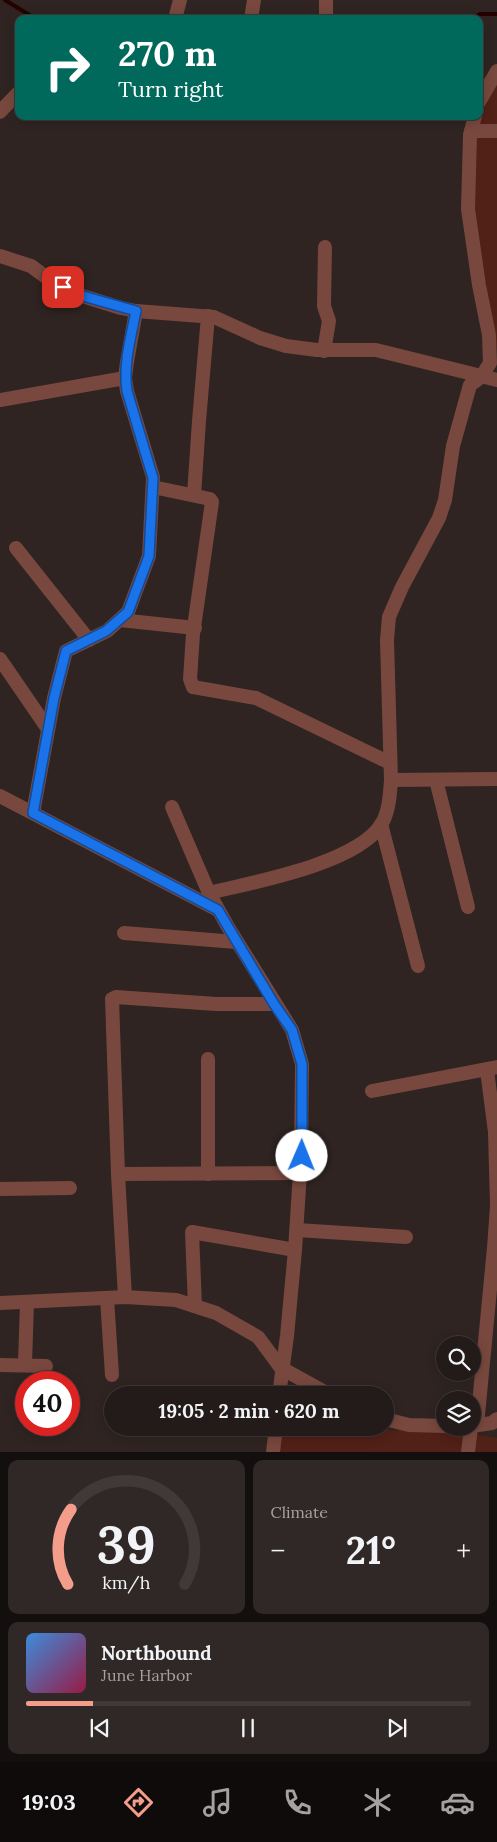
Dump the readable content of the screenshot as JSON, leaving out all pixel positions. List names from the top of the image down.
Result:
{
  "page": {
    "turn": ["270 m", "Turn right"],
    "limit": "40",
    "trip": "19:05 · 2 min · 620 m",
    "tile": "Climate",
    "heat": ["−", "21°", "+"],
    "song": ["Northbound", "June Harbor"],
    "tabs": "19:03",
    "gauge": ["39", "km/h"]
  }
}
